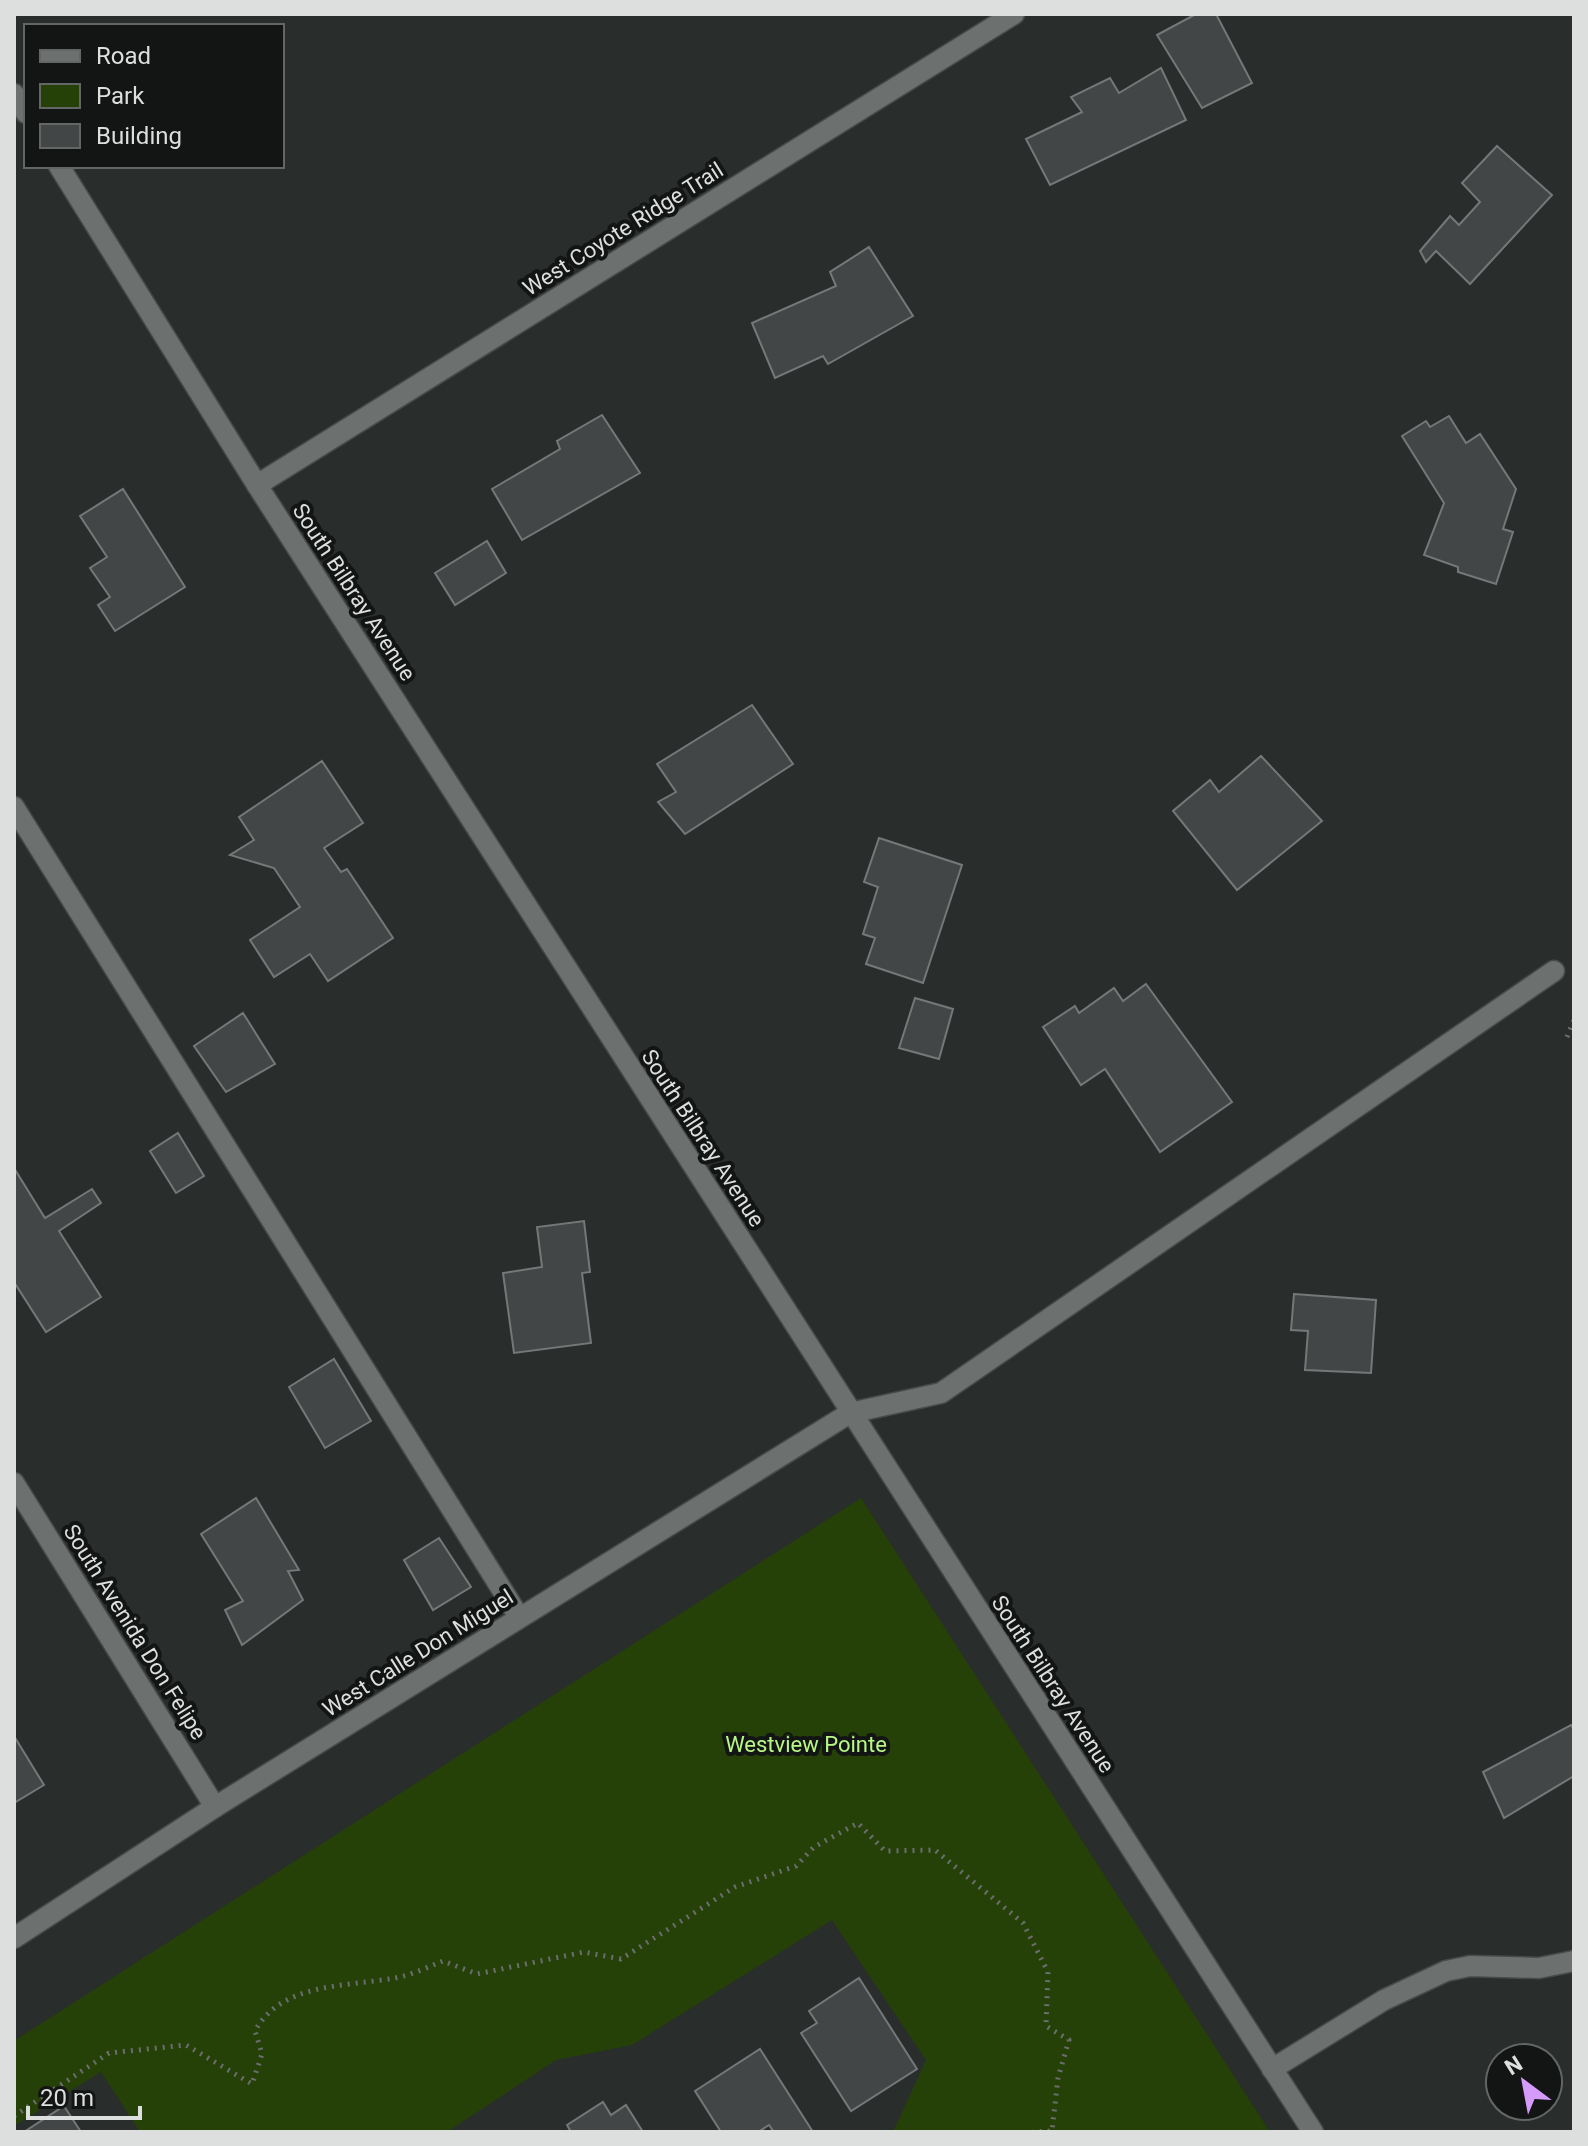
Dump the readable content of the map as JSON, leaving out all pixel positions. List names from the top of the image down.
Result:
{
  "streets": {
    "street": [
      "West Coyote Ridge Trail",
      "South Bilbray Avenue",
      "South Avenida Don Felipe",
      "West Calle Don Miguel"
    ]
  },
  "crossings": [
    ["West Coyote Ridge Trail", "South Bilbray Avenue"],
    ["South Bilbray Avenue", "West Calle Don Miguel"],
    ["South Avenida Don Felipe", "West Calle Don Miguel"]
  ],
  "parks": ["Westview Pointe"],
  "legend": ["Road", "Park", "Building"],
  "scale_bar": "20 m",
  "north": "top left"
}
